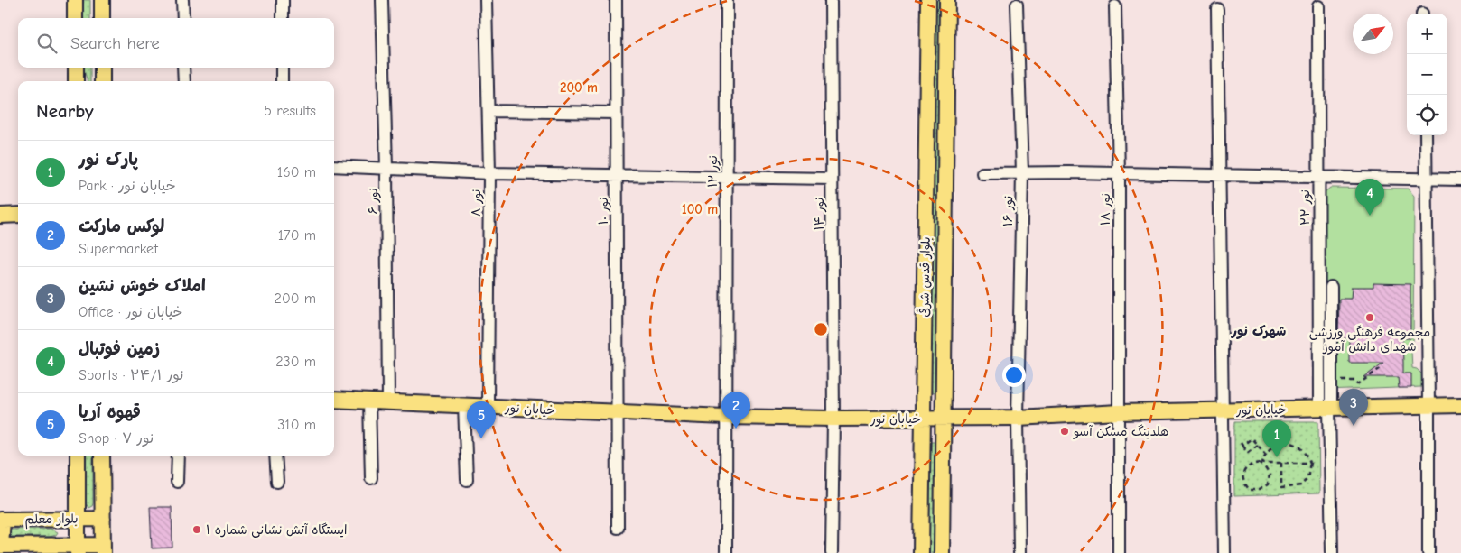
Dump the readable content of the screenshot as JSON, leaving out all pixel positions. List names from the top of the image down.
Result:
{
  "streets": {
    "main road": ["بلوار قدس شرقی", "خیابان نور", "بلوار معلم"],
    "street": [
      "نور ۱۲",
      "نور ۶",
      "نور ۸",
      "نور ۲۲",
      "نور ۱۸",
      "نور ۱۰",
      "نور ۱۶",
      "نور ۱۴"
    ]
  },
  "crossings": [
    ["نور ۱۲", "خیابان نور"],
    ["نور ۶", "خیابان نور"],
    ["نور ۸", "خیابان نور"],
    ["نور ۲۲", "خیابان نور"],
    ["نور ۱۸", "خیابان نور"],
    ["نور ۱۰", "خیابان نور"],
    ["نور ۱۶", "خیابان نور"],
    ["نور ۱۴", "خیابان نور"],
    ["بلوار قدس شرقی", "خیابان نور"]
  ],
  "districts": ["شهرک نور"],
  "places": ["مجموعه فرهنگی ورزشی شهدای دانش آموز", "هلدینگ مسکن آسو", "ایستگاه آتش نشانی شماره ۱"],
  "north": "top right",
  "page": {
    "map_buttons": ["+", "−"],
    "search": "Search here",
    "heading": ["Nearby", "5 results"],
    "list": [
      {
        "mark": "1",
        "name": "پارک نور",
        "note": "Park · خیابان نور",
        "value": "160 m"
      },
      {
        "mark": "2",
        "name": "لوکس مارکت",
        "note": "Supermarket",
        "value": "170 m"
      },
      {
        "mark": "3",
        "name": "املاک خوش نشین",
        "note": "Office · خیابان نور",
        "value": "200 m"
      },
      {
        "mark": "4",
        "name": "زمین فوتبال",
        "note": "Sports · نور ۲۴/۱",
        "value": "230 m"
      },
      {
        "mark": "5",
        "name": "قهوه آریا",
        "note": "Shop · نور ۷",
        "value": "310 m"
      }
    ],
    "pins": [
      "4",
      "3",
      "2",
      "5",
      "1"
    ]
  },
  "rings": ["200 m", "100 m"]
}
